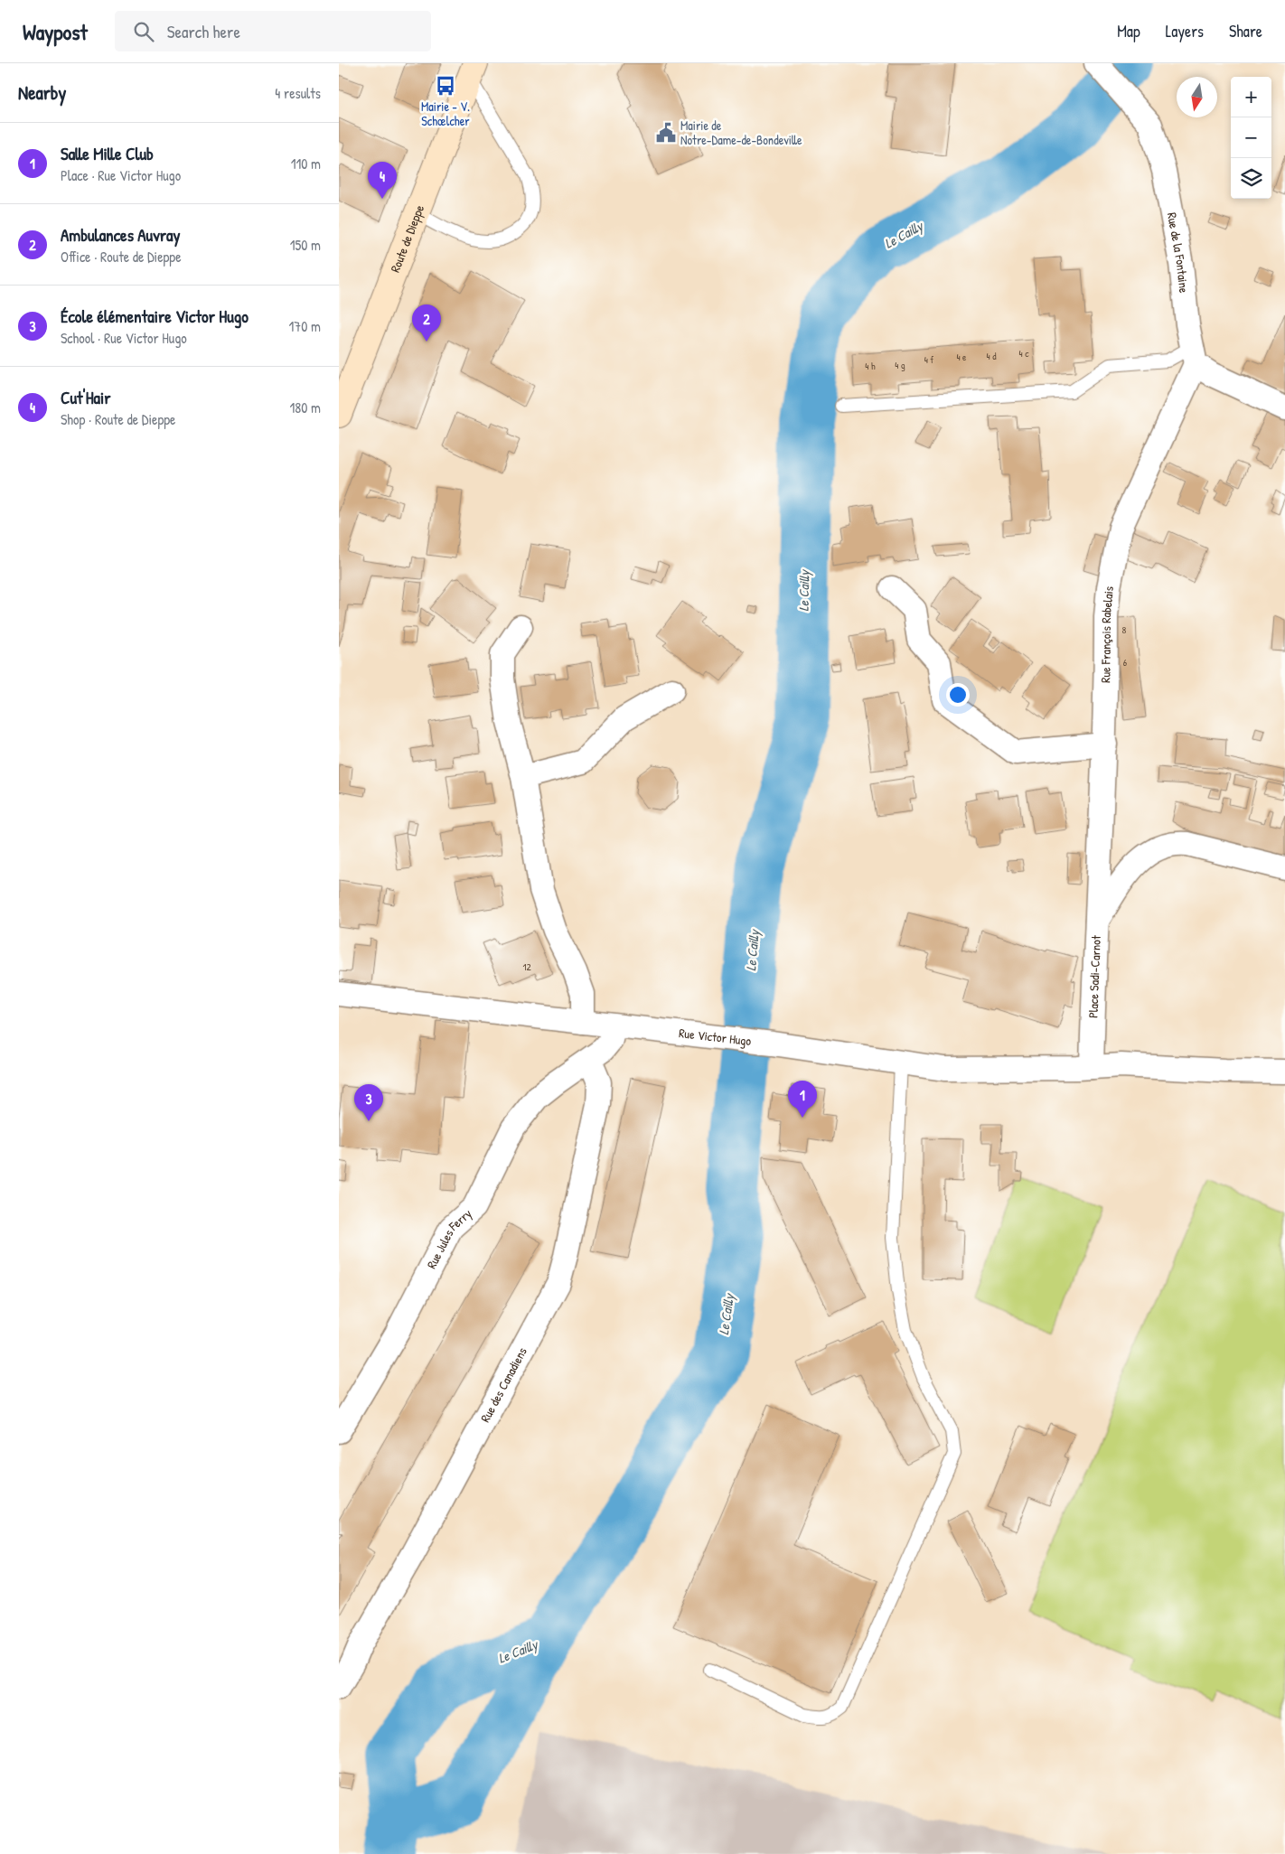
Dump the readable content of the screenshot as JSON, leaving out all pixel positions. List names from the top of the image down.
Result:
{
  "streets": {
    "main road": ["Route de Dieppe"],
    "street": [
      "Rue de la Fontaine",
      "Rue François Rabelais",
      "Place Sadi-Carnot",
      "Rue Victor Hugo",
      "Rue Jules Ferry",
      "Rue des Canadiens"
    ]
  },
  "crossings": [
    ["Rue de la Fontaine", "Rue François Rabelais"],
    ["Rue François Rabelais", "Place Sadi-Carnot"],
    ["Place Sadi-Carnot", "Rue Victor Hugo"],
    ["Rue Victor Hugo", "Rue Jules Ferry"],
    ["Rue Jules Ferry", "Rue des Canadiens"]
  ],
  "water": ["Le Cailly"],
  "places": {
    "bus stop": ["Mairie - V. Schœlcher"],
    "public building": ["Mairie de Notre-Dame-de-Bondeville"]
  },
  "house_numbers": [
    "4 c",
    "4 d",
    "4 e",
    "4 f",
    "4 g",
    "4 h",
    "8",
    "6",
    "12"
  ],
  "north": "bottom",
  "page": {
    "header": "Waypost",
    "search": "Search here",
    "nav": ["Map", "Layers", "Share"],
    "heading": ["Nearby", "4 results"],
    "map_buttons": ["+", "−"],
    "list": [
      {
        "mark": "1",
        "name": "Salle Mille Club",
        "note": "Place · Rue Victor Hugo",
        "value": "110 m"
      },
      {
        "mark": "2",
        "name": "Ambulances Auvray",
        "note": "Office · Route de Dieppe",
        "value": "150 m"
      },
      {
        "mark": "3",
        "name": "École élémentaire Victor Hugo",
        "note": "School · Rue Victor Hugo",
        "value": "170 m"
      },
      {
        "mark": "4",
        "name": "Cut'Hair",
        "note": "Shop · Route de Dieppe",
        "value": "180 m"
      }
    ],
    "pins": [
      "4",
      "2",
      "1",
      "3"
    ]
  }
}
